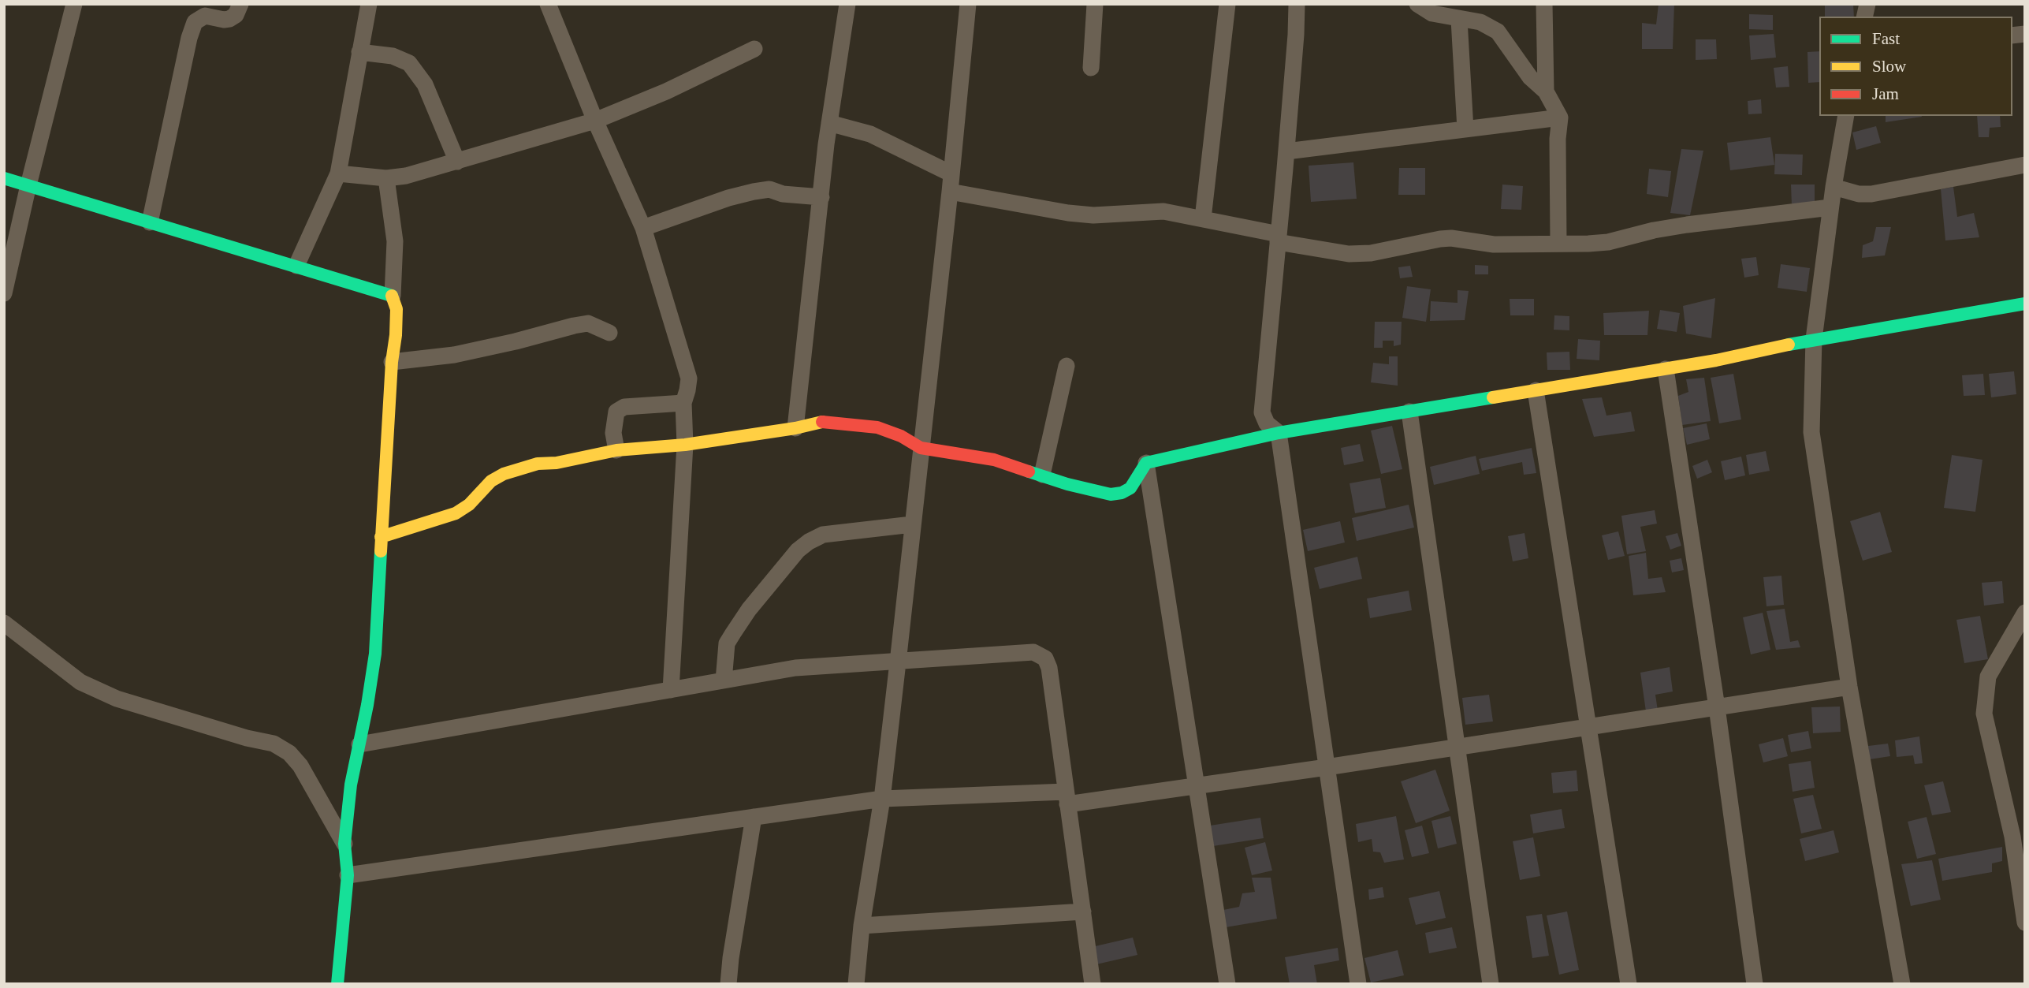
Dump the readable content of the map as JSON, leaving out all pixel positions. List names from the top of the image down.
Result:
{
  "legend": ["Fast", "Slow", "Jam"]
}
